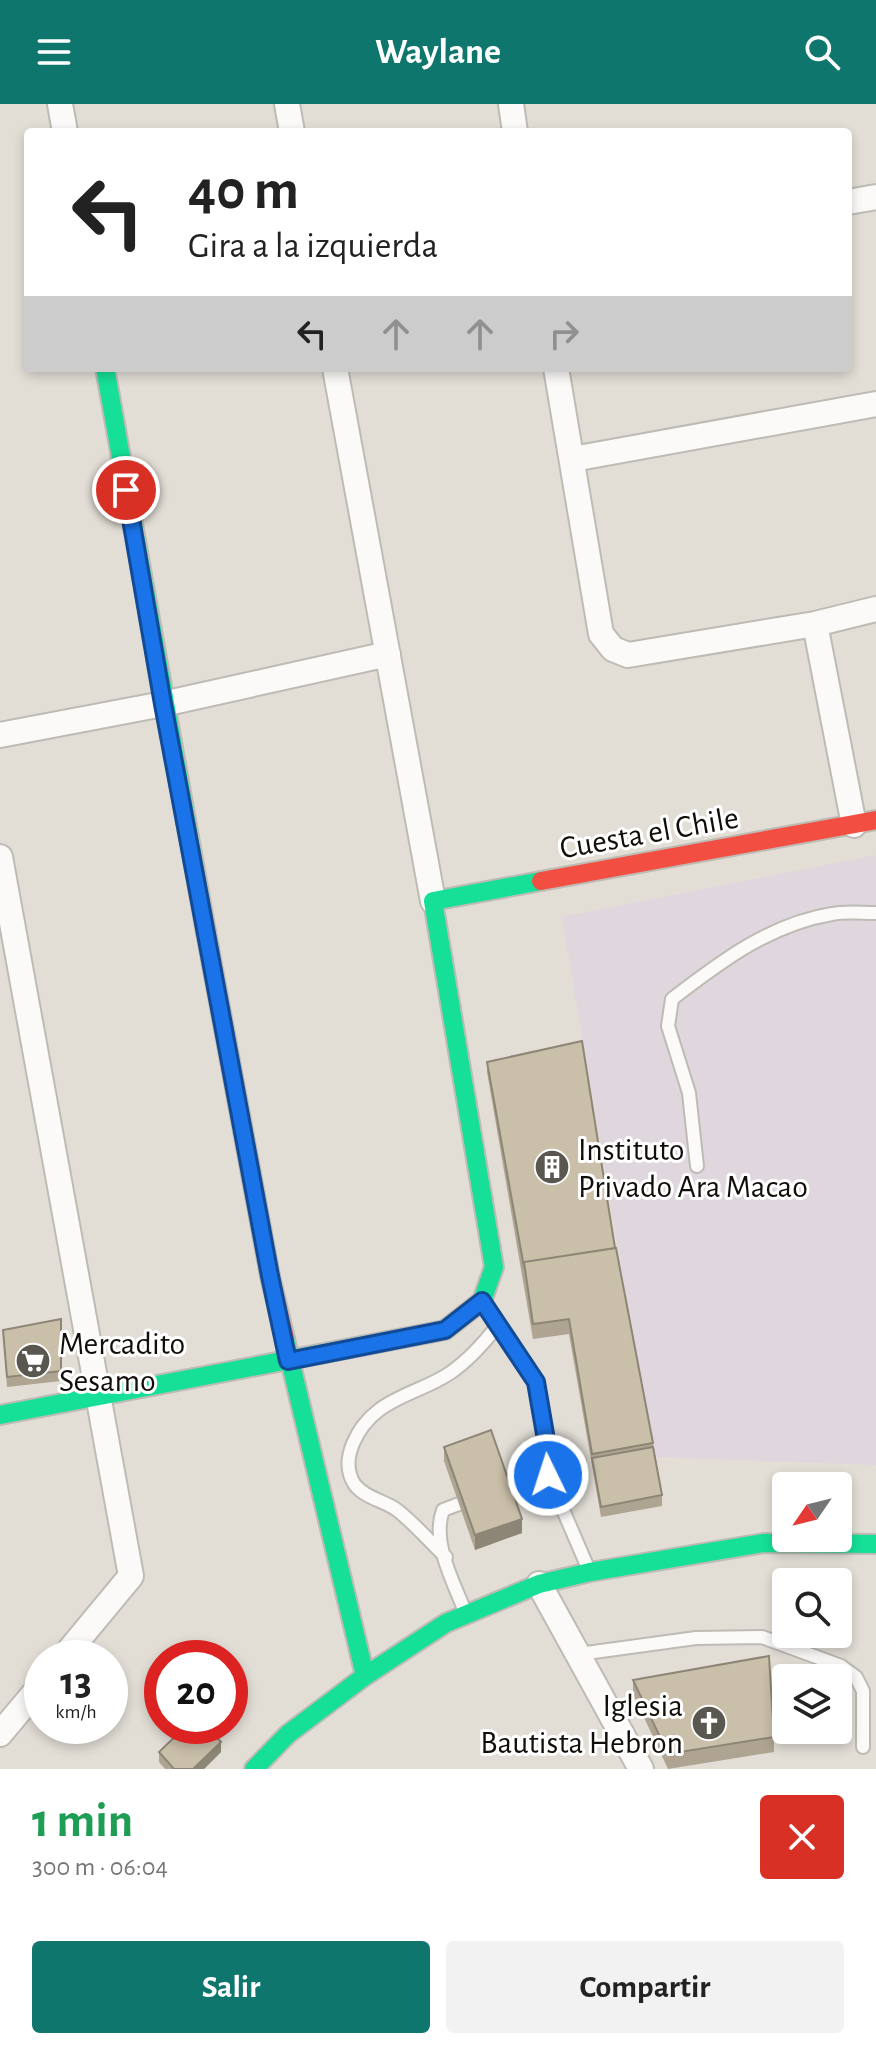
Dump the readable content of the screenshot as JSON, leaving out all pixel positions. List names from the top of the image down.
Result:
{
  "streets": {
    "main road": ["Cuesta el Chile"]
  },
  "places": {
    "building": ["Instituto Privado Ara Macao"],
    "supermarket": ["Mercadito Sesamo"],
    "church": ["Iglesia Bautista Hebron"]
  },
  "north": "bottom left",
  "page": {
    "header": "Waylane",
    "turn": ["40 m", "Gira a la izquierda"],
    "speed": "13 km/h",
    "limit": "20",
    "heading": ["1 min", "300 m · 06:04"],
    "buttons": ["Salir", "Compartir"]
  }
}
